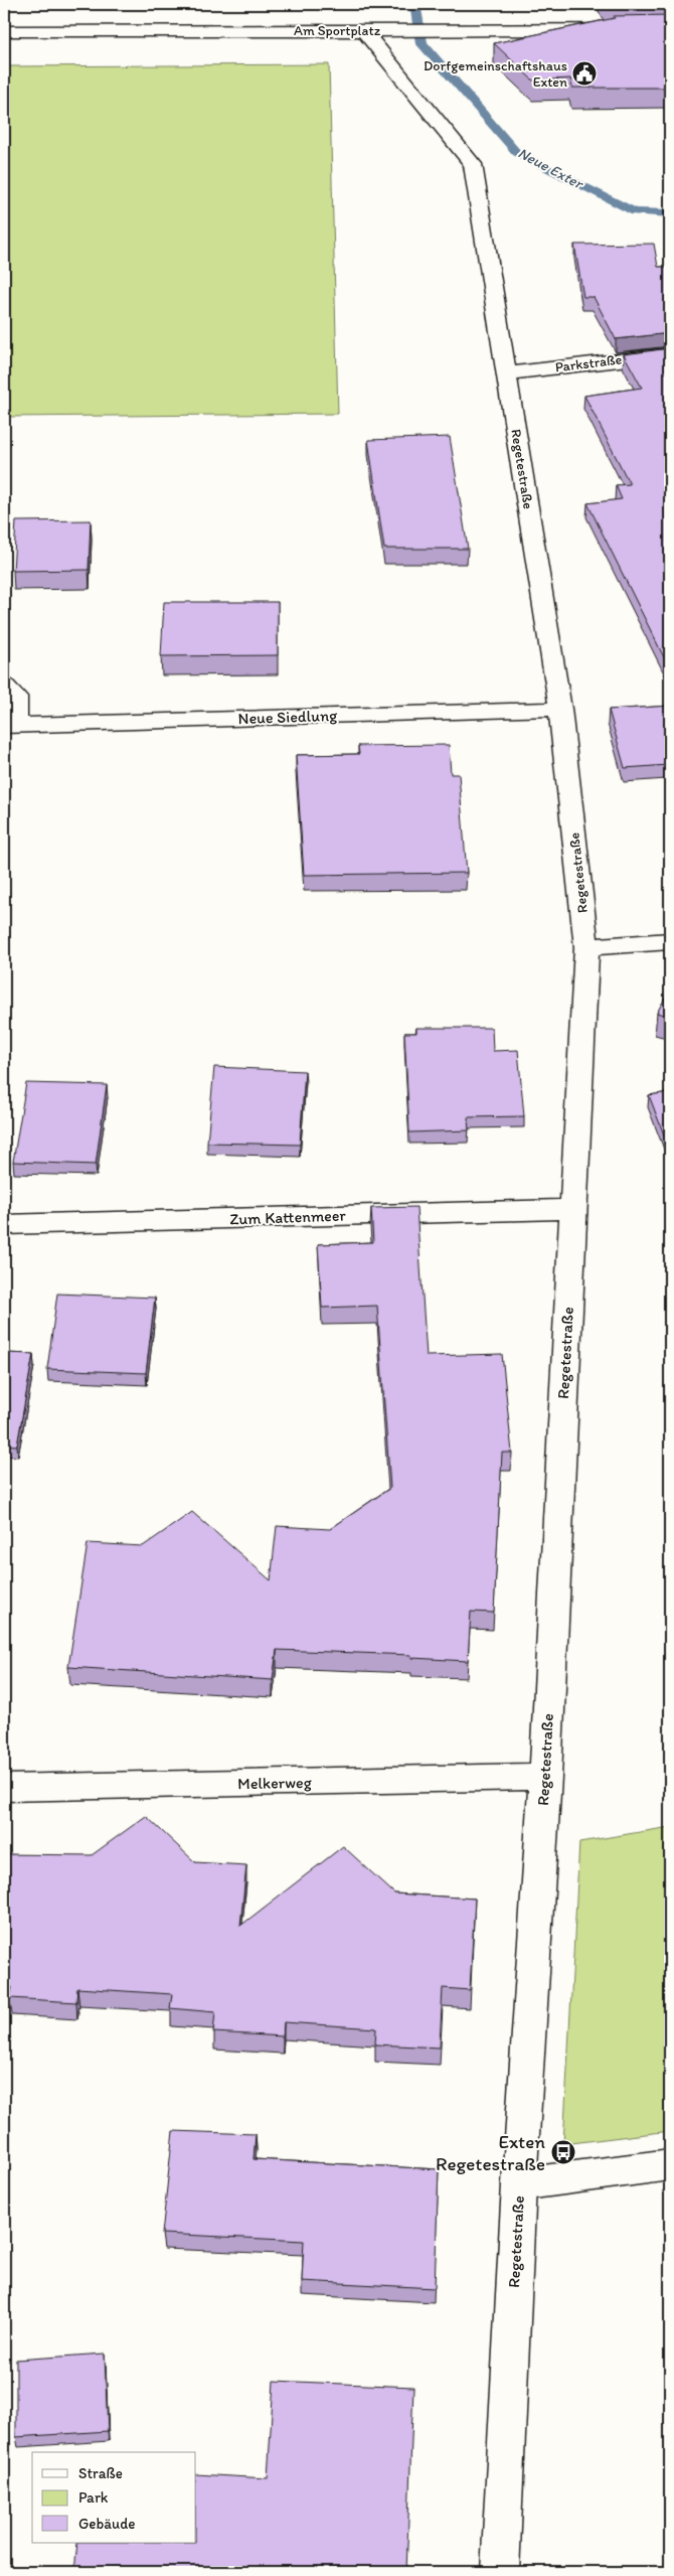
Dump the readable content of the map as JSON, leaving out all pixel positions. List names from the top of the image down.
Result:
{
  "streets": {
    "street": [
      "Am Sportplatz",
      "Parkstraße",
      "Regetestraße",
      "Neue Siedlung",
      "Zum Kattenmeer",
      "Melkerweg"
    ]
  },
  "crossings": [
    ["Am Sportplatz", "Regetestraße"],
    ["Parkstraße", "Regetestraße"],
    ["Regetestraße", "Neue Siedlung"],
    ["Regetestraße", "Zum Kattenmeer"],
    ["Regetestraße", "Melkerweg"]
  ],
  "water": ["Neue Exter"],
  "places": {
    "public building": ["Dorfgemeinschaftshaus Exten"],
    "bus stop": ["Exten Regetestraße"]
  },
  "legend": ["Straße", "Park", "Gebäude"]
}
